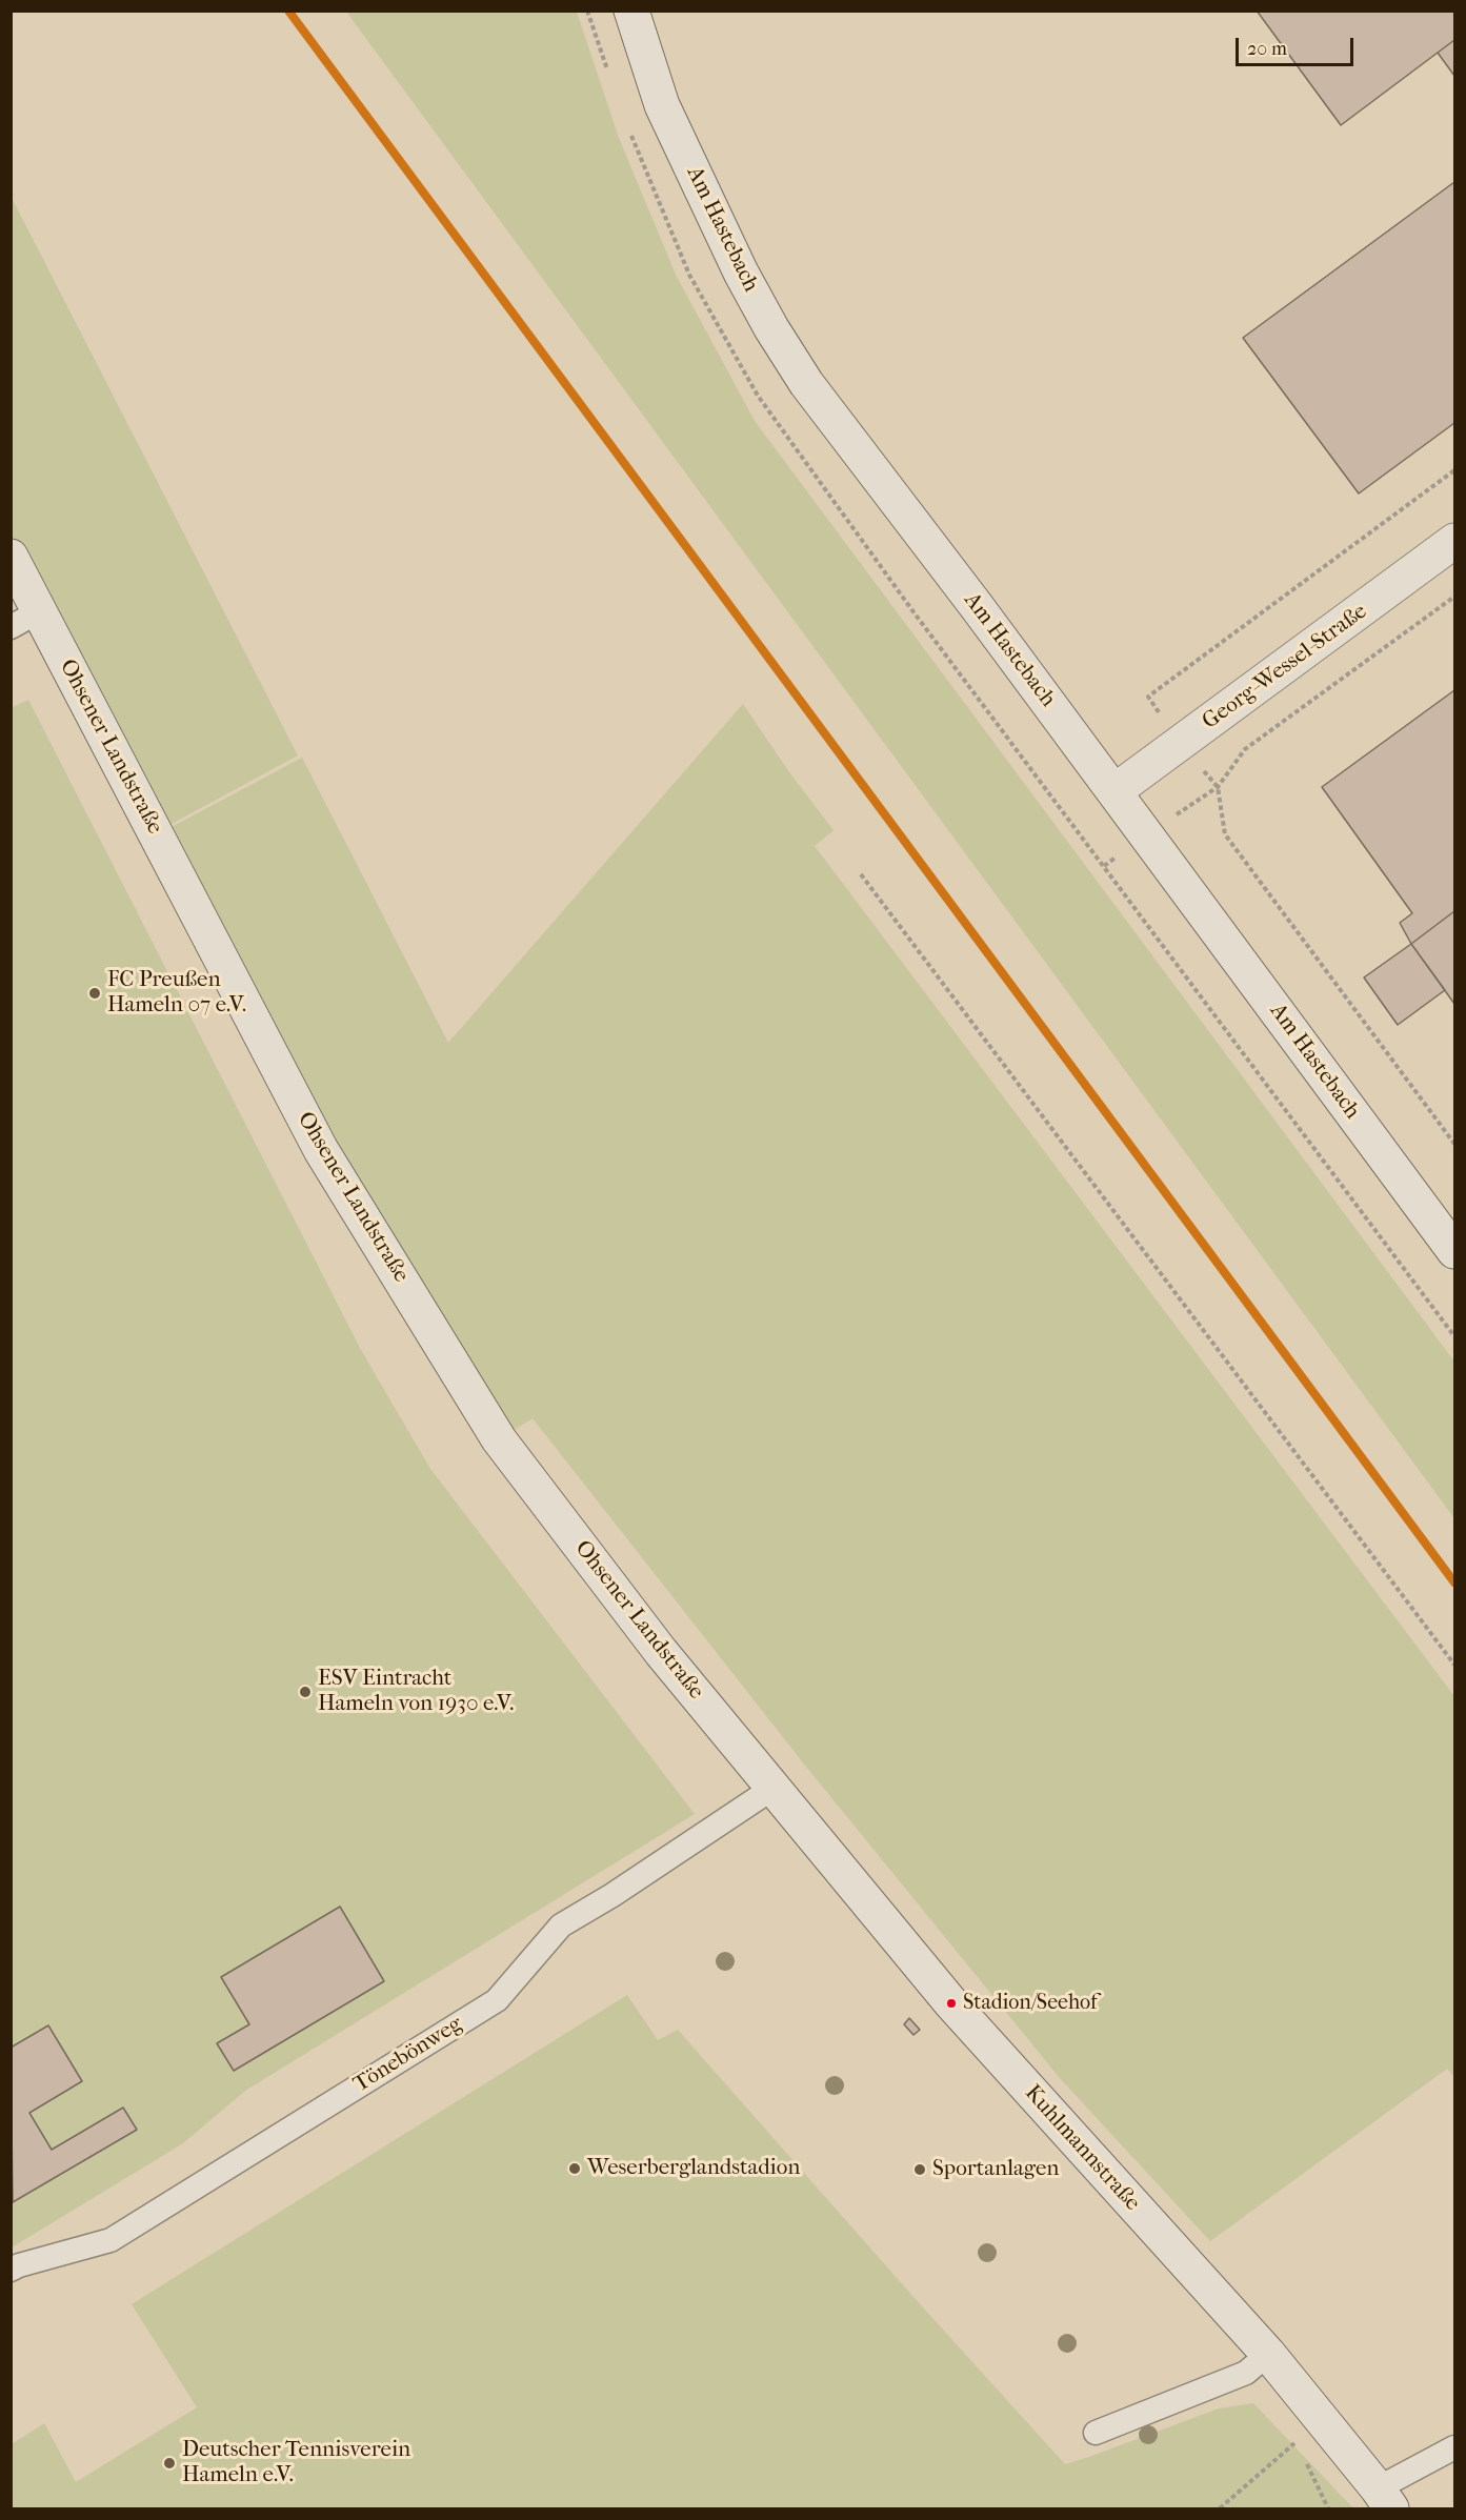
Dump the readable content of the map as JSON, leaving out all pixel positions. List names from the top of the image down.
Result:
{
  "streets": {
    "main road": [
      "Am Hastebach",
      "Georg-Wessel-Straße",
      "Ohsener Landstraße",
      "Kuhlmannstraße"
    ],
    "lane": ["Tönebönweg"]
  },
  "crossings": [
    ["Am Hastebach", "Georg-Wessel-Straße"],
    ["Ohsener Landstraße", "Tönebönweg"],
    ["Ohsener Landstraße", "Kuhlmannstraße"],
    ["Tönebönweg", "Kuhlmannstraße"]
  ],
  "places": [
    "FC Preußen Hameln 07 e.V.",
    "ESV Eintracht Hameln von 1930 e.V.",
    "Stadion/Seehof",
    "Weserberglandstadion",
    "Sportanlagen",
    "Deutscher Tennisverein Hameln e.V."
  ],
  "scale_bar": "20 m"
}
